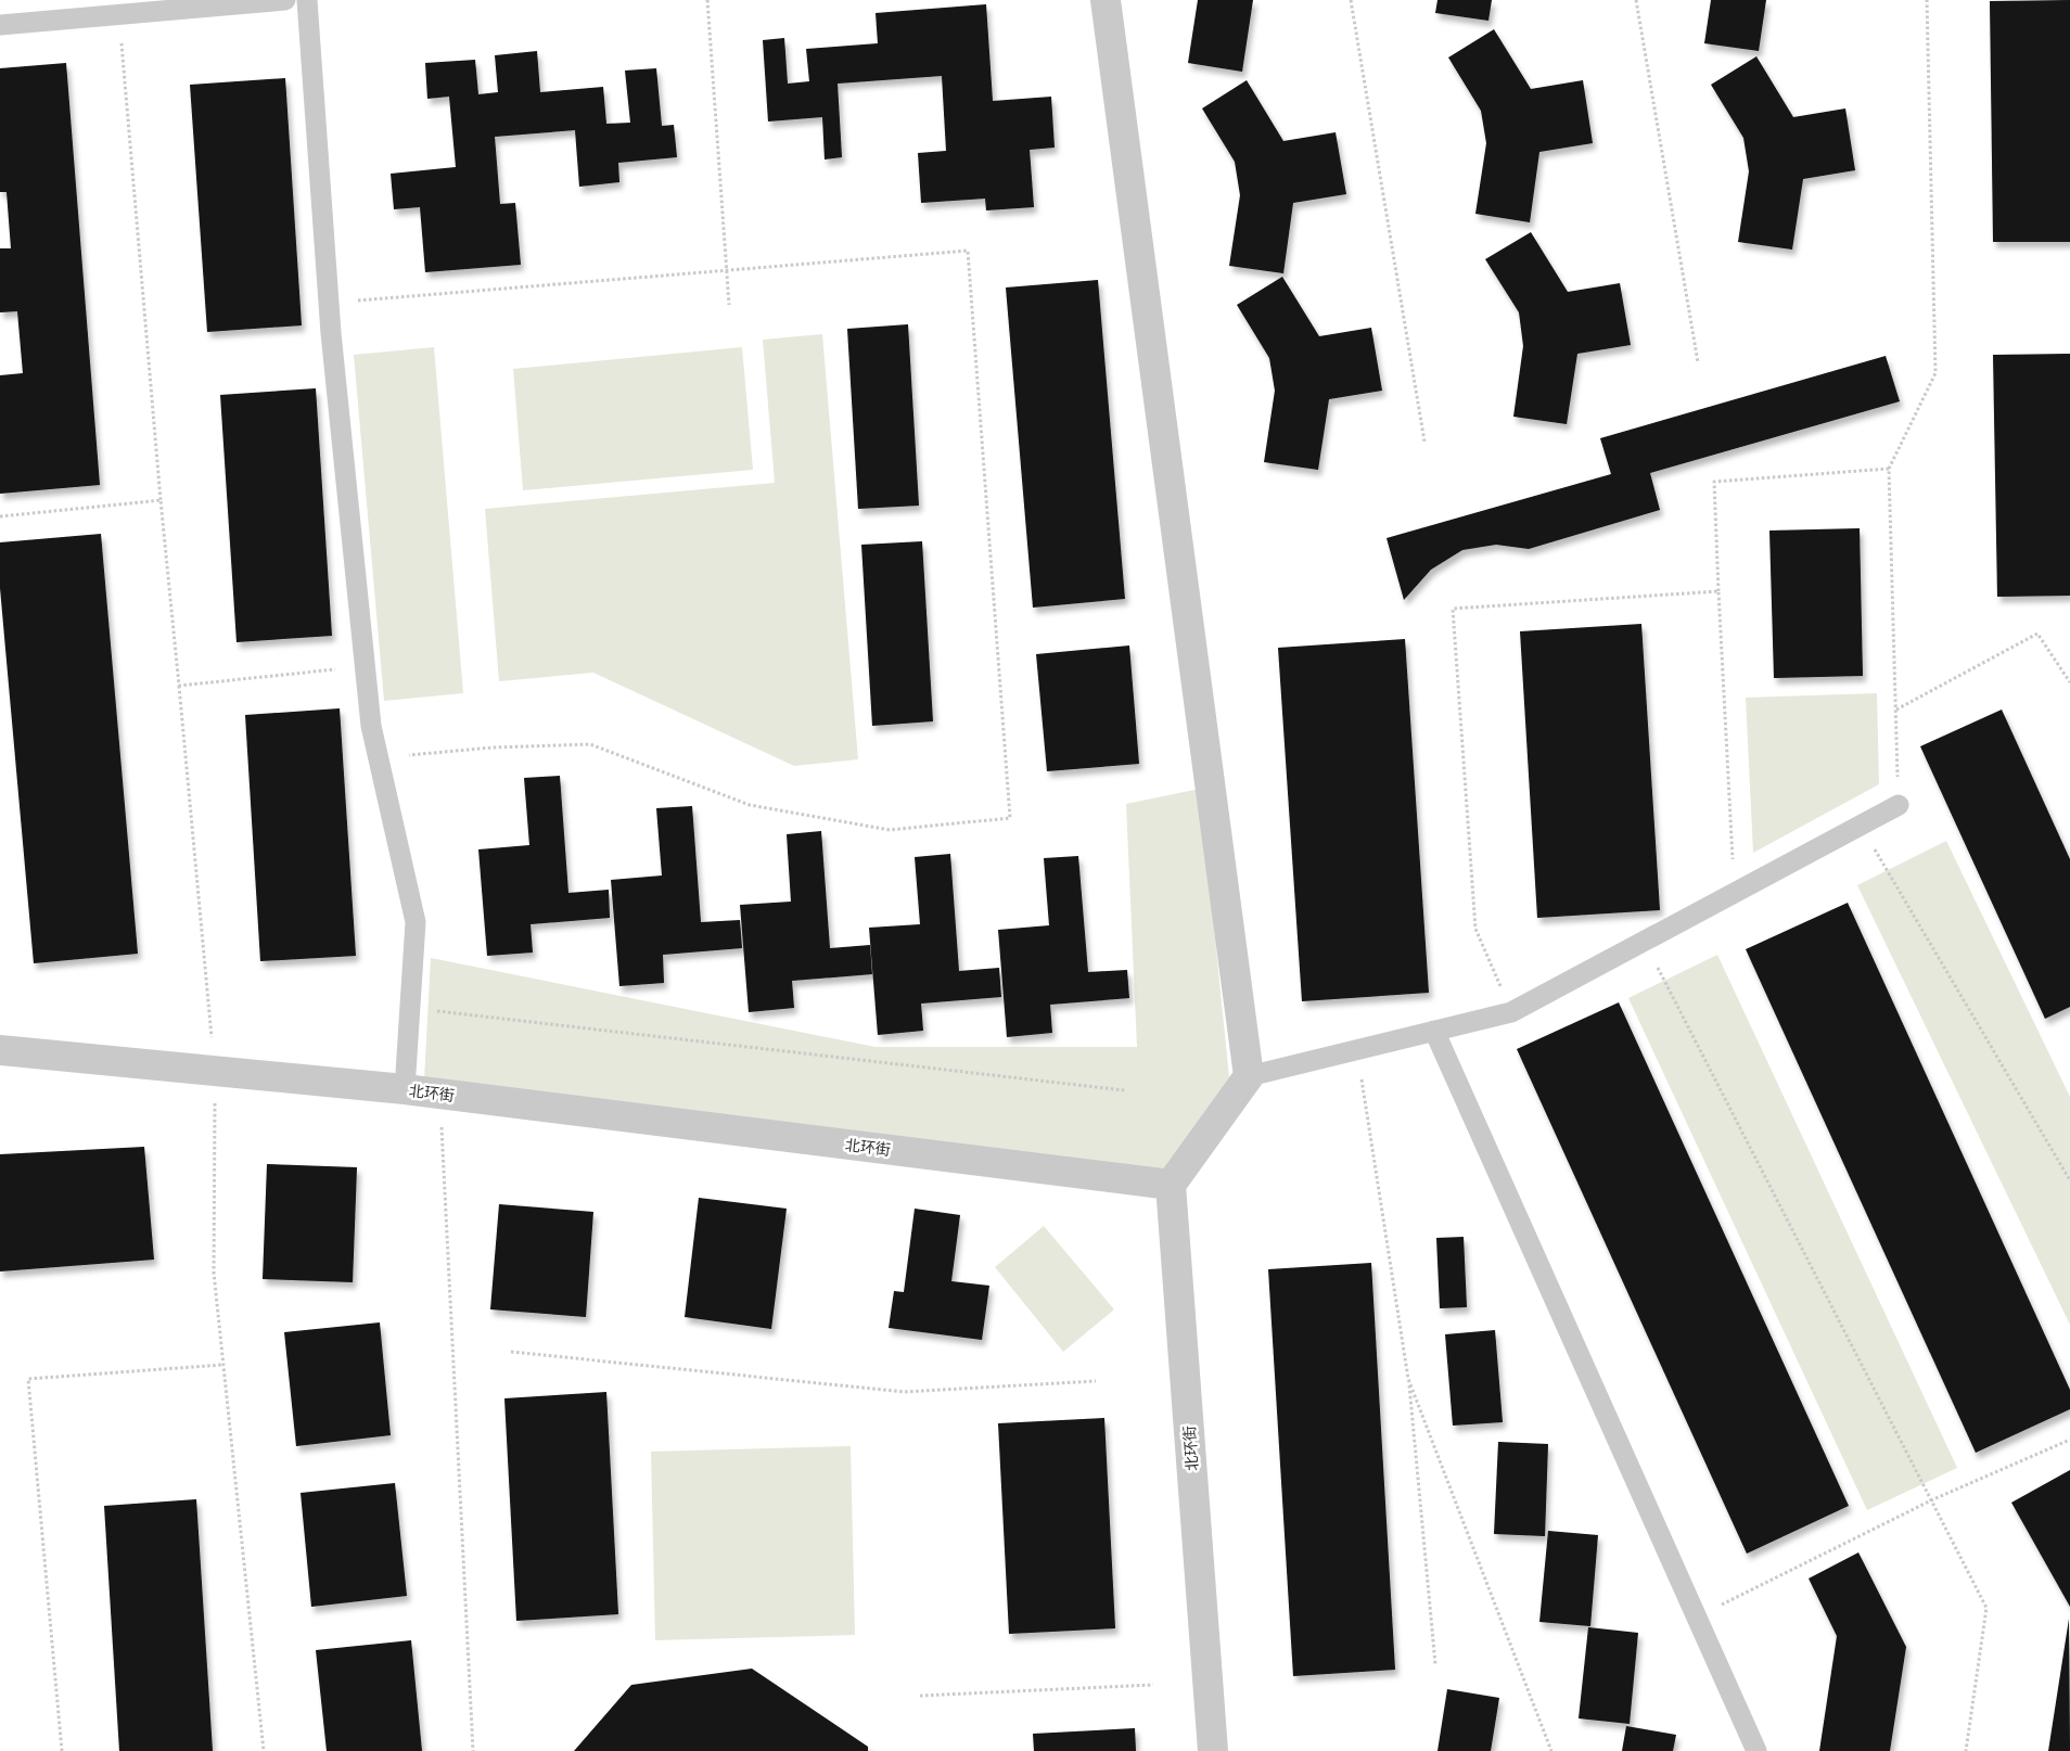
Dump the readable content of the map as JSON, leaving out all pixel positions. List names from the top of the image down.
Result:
{
  "streets": {
    "street": ["北环街"]
  }
}
